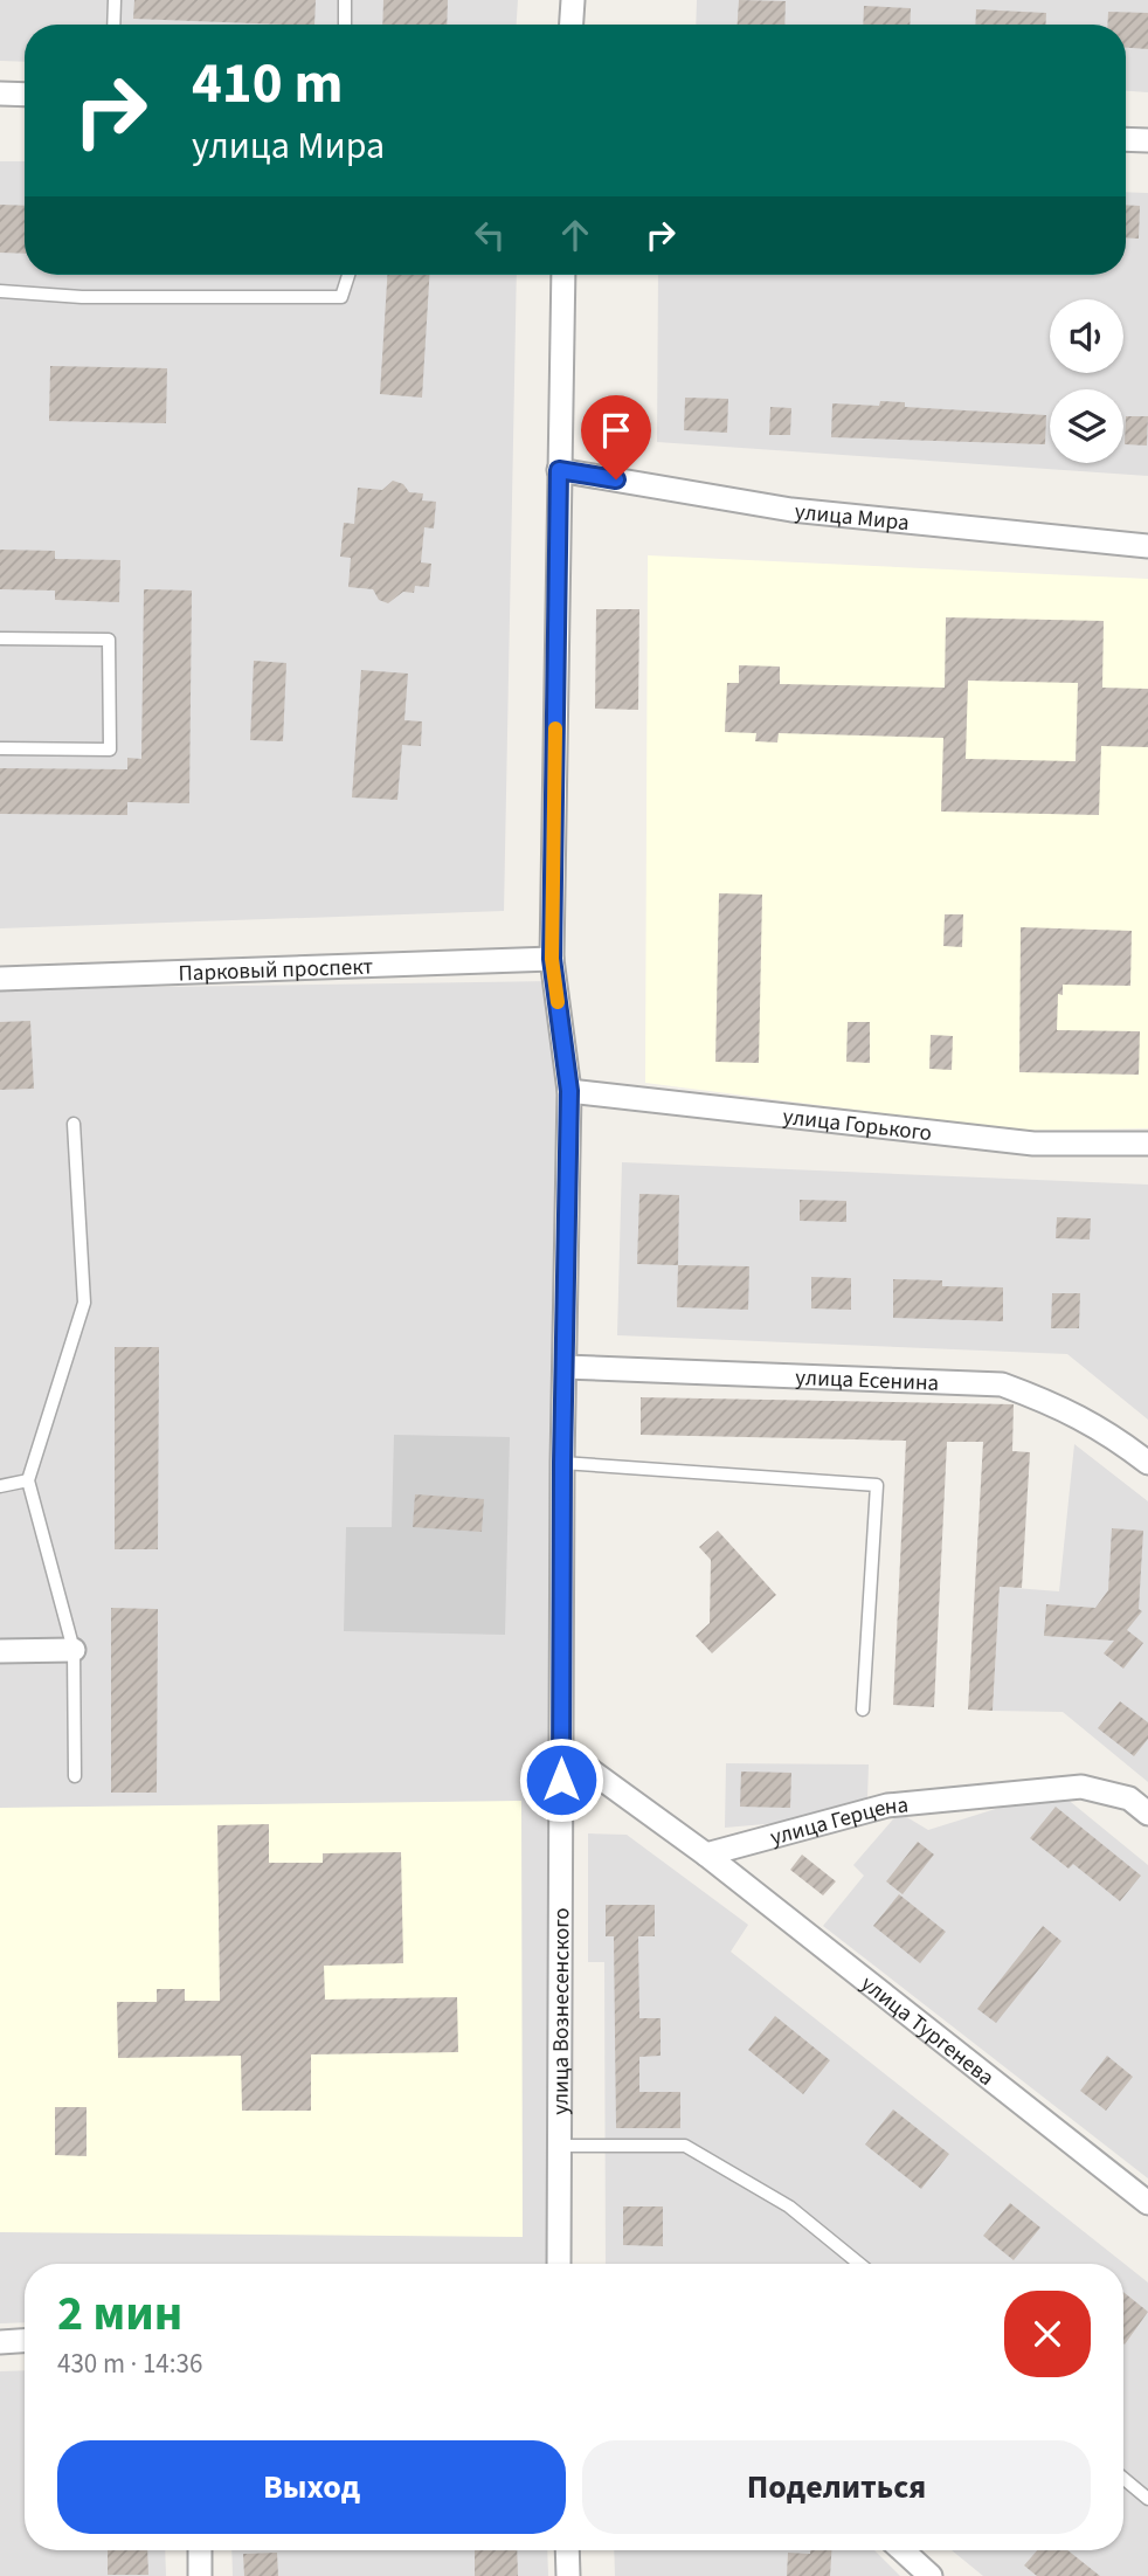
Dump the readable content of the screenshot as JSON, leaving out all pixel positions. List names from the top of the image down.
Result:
{
  "streets": {
    "street": [
      "улица Мира",
      "Парковый проспект",
      "улица Горького",
      "улица Есенина",
      "улица Герцена",
      "улица Вознесенского",
      "улица Тургенева"
    ]
  },
  "crossings": [
    ["улица Мира", "улица Вознесенского"],
    ["Парковый проспект", "улица Вознесенского"],
    ["улица Горького", "улица Вознесенского"],
    ["улица Есенина", "улица Вознесенского"],
    ["улица Герцена", "улица Тургенева"]
  ],
  "page": {
    "turn": ["410 m", "улица Мира"],
    "heading": ["2 мин", "430 m · 14:36"],
    "buttons": ["Выход", "Поделиться"]
  }
}
